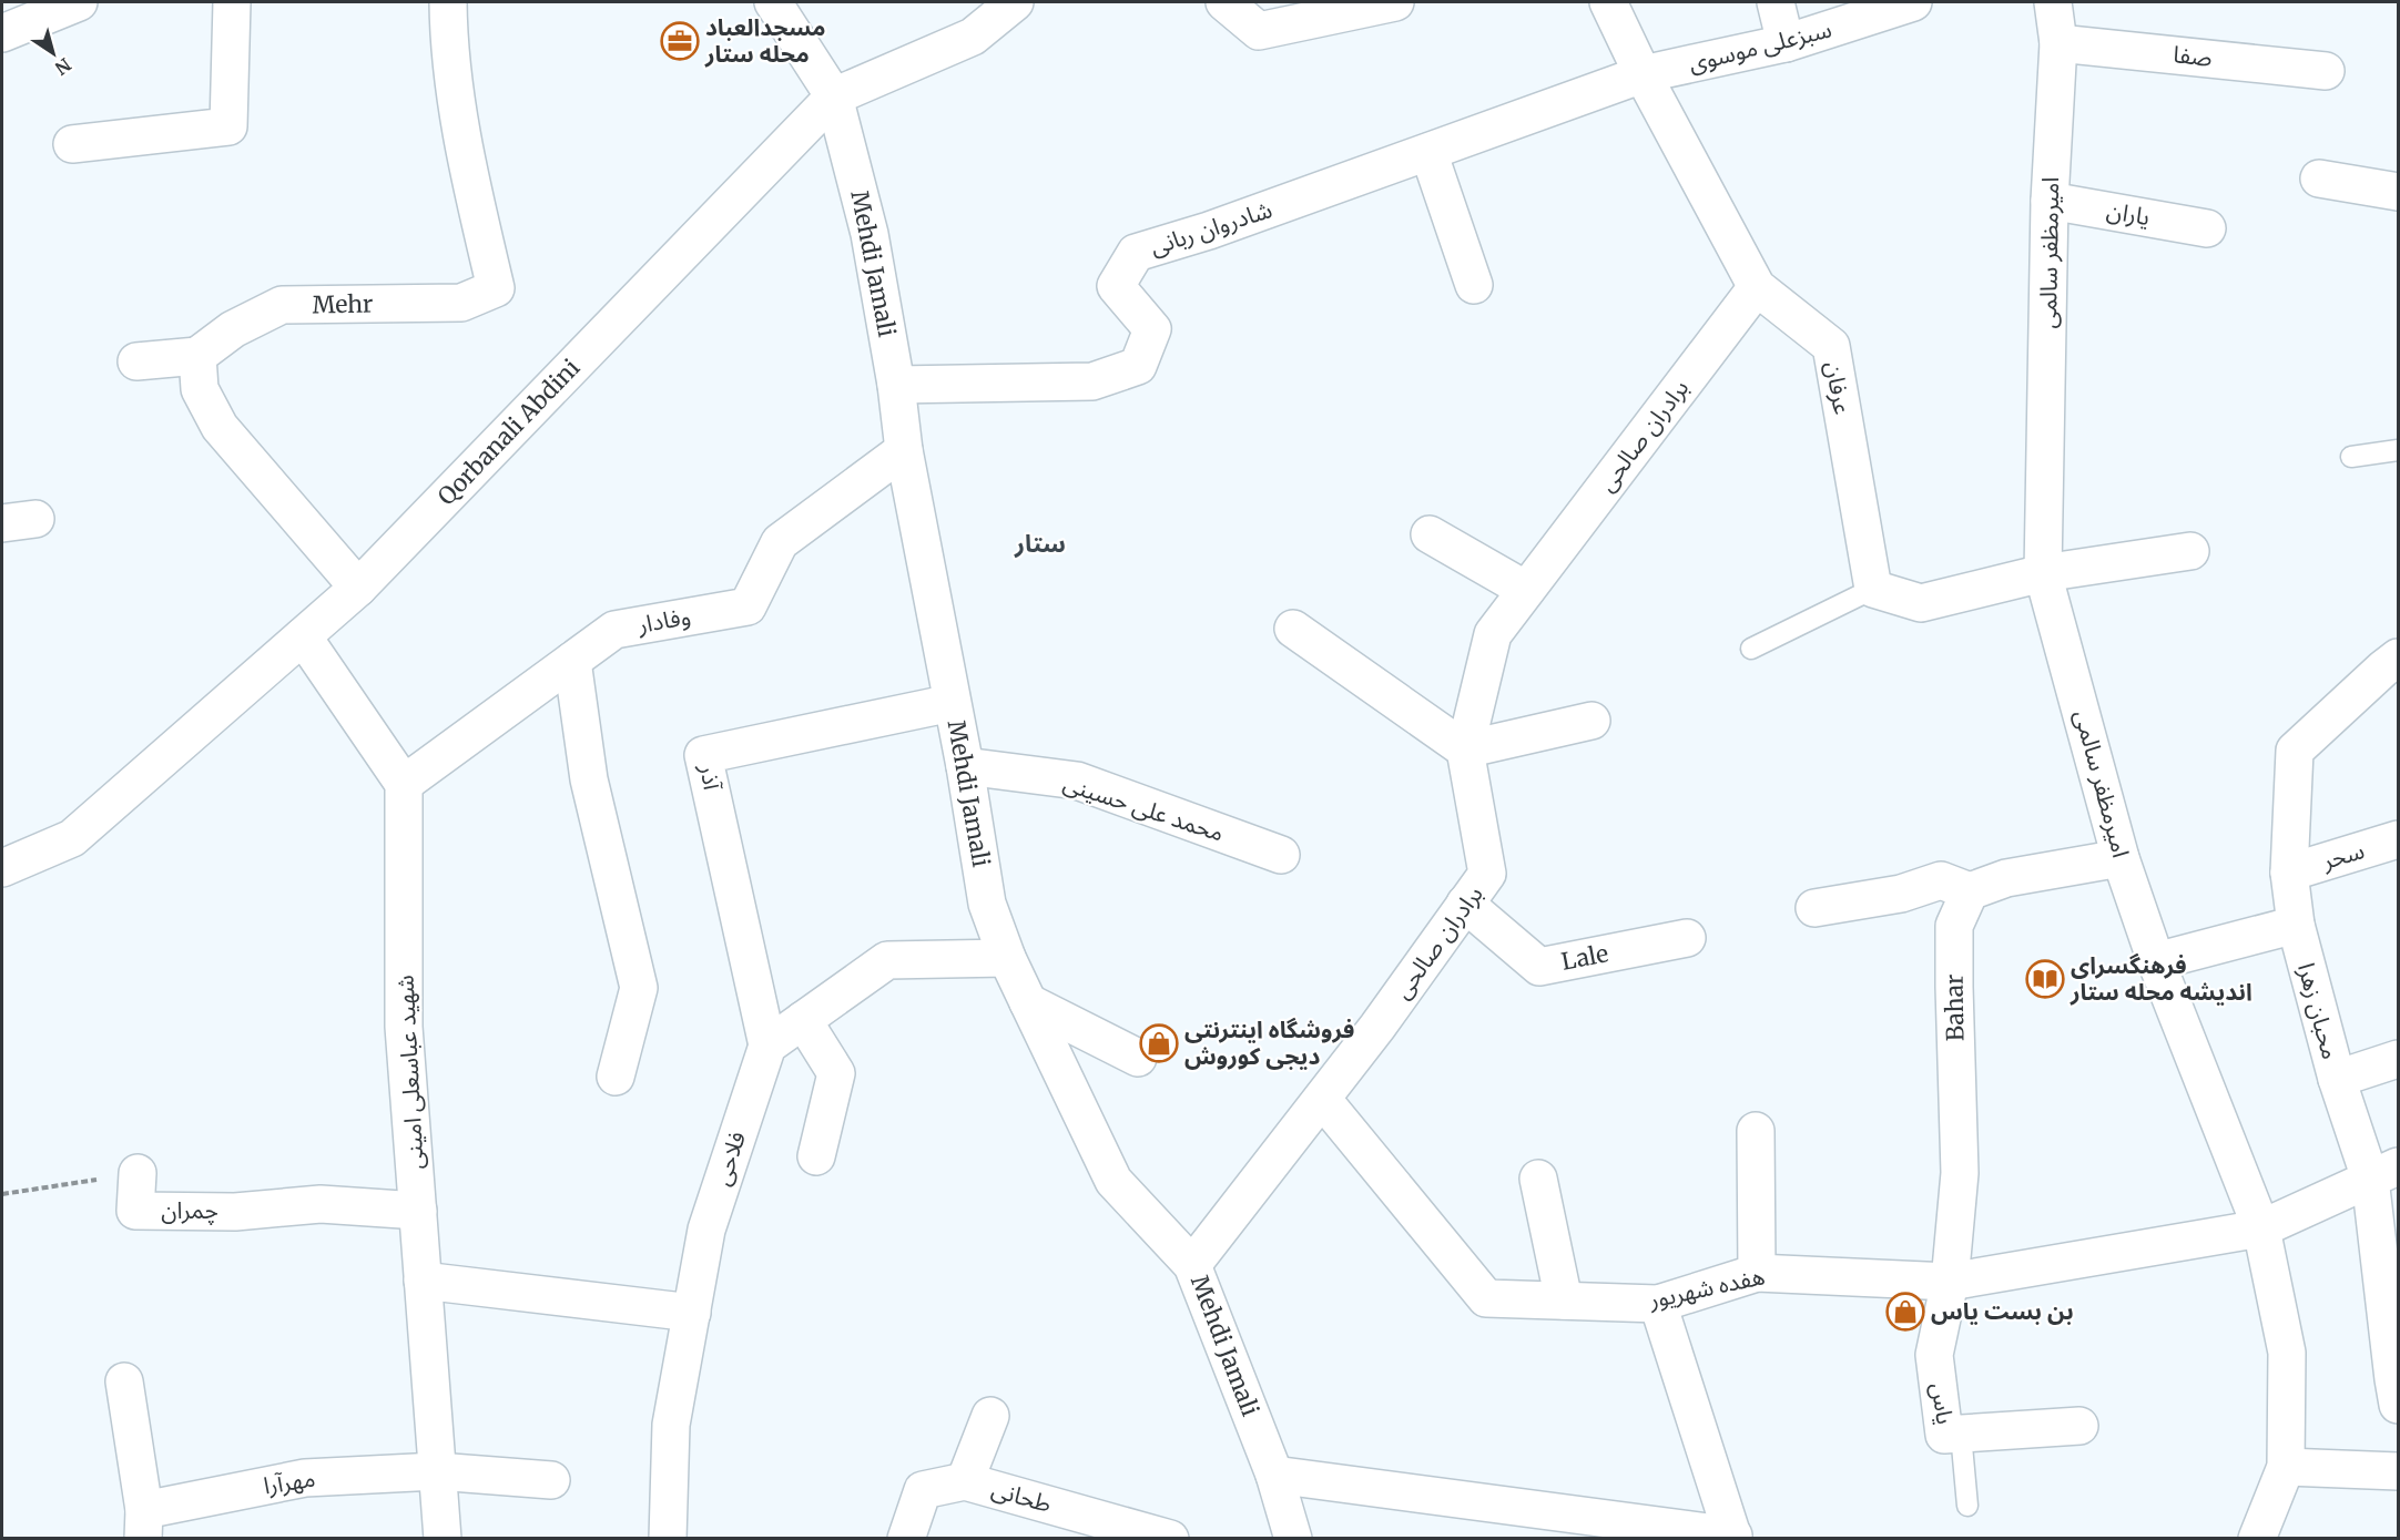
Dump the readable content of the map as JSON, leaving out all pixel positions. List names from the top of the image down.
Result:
{
  "streets": {
    "street": [
      "سبزعلی موسوی",
      "صفا",
      "یاران",
      "شادروان ربانی",
      "امیرمظفر سالمی",
      "Mehdi Jamali",
      "Mehr",
      "عرفان",
      "Qorbanali Abdini",
      "برادران صالحی",
      "وفادار",
      "آذر",
      "محمد علی حسینی",
      "سحر",
      "Lale",
      "Bahar",
      "محبان زهرا",
      "شهید عباسعلی امینی",
      "فلاحی",
      "چمران",
      "هفده شهریور",
      "یاس",
      "مهرآرا",
      "طحانی"
    ]
  },
  "crossings": [
    ["سبزعلی موسوی", "شادروان ربانی"],
    ["سبزعلی موسوی", "عرفان"],
    ["صفا", "امیرمظفر سالمی"],
    ["یاران", "امیرمظفر سالمی"],
    ["شادروان ربانی", "Mehdi Jamali"],
    ["شادروان ربانی", "عرفان"],
    ["امیرمظفر سالمی", "هفده شهریور"],
    ["Mehdi Jamali", "Qorbanali Abdini"],
    ["Mehdi Jamali", "برادران صالحی"],
    ["Mehdi Jamali", "وفادار"],
    ["Mehdi Jamali", "آذر"],
    ["Mehdi Jamali", "محمد علی حسینی"],
    ["عرفان", "برادران صالحی"],
    ["برادران صالحی", "Lale"],
    ["برادران صالحی", "هفده شهریور"],
    ["وفادار", "شهید عباسعلی امینی"],
    ["آذر", "فلاحی"],
    ["سحر", "محبان زهرا"],
    ["Bahar", "هفده شهریور"],
    ["Bahar", "یاس"],
    ["محبان زهرا", "هفده شهریور"],
    ["شهید عباسعلی امینی", "چمران"],
    ["شهید عباسعلی امینی", "مهرآرا"],
    ["هفده شهریور", "یاس"]
  ],
  "districts": ["ستار"],
  "places": {
    "office": ["مسجدالعباد محله ستار"],
    "library": ["فرهنگسرای اندیشه محله ستار"],
    "shop": ["فروشگاه اینترنتی دیجی کوروش", "بن بست یاس"]
  },
  "north": "bottom right"
}
